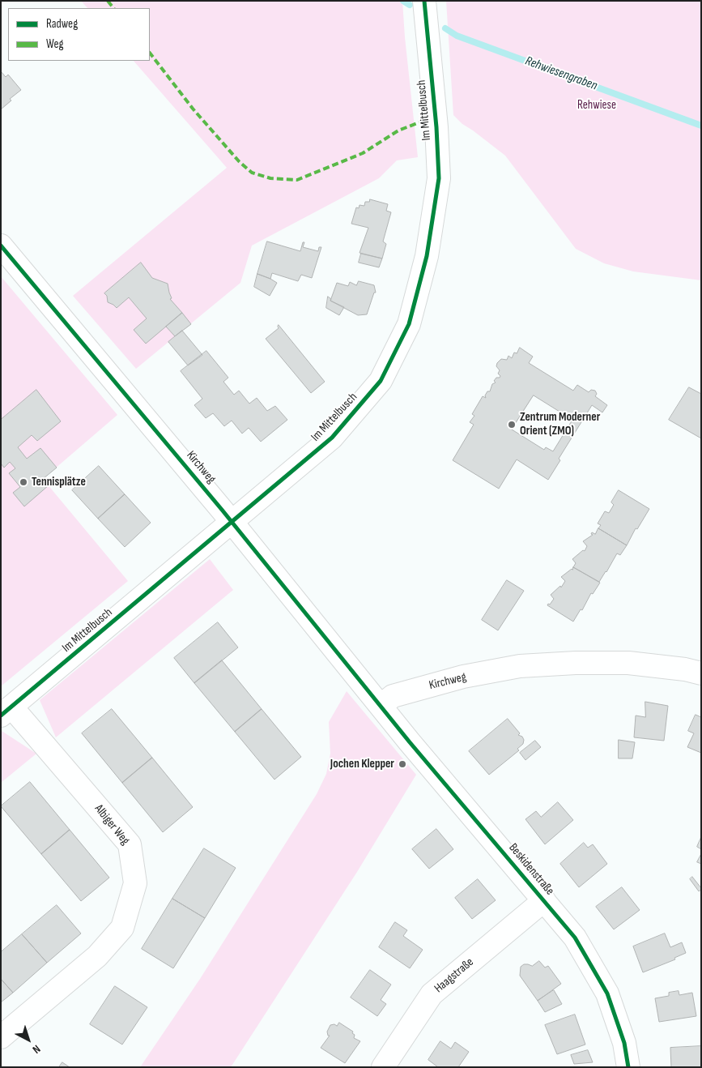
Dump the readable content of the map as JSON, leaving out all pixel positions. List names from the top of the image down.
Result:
{
  "streets": {
    "street": [
      "Im Mittelbusch",
      "Kirchweg",
      "Albiger Weg",
      "Beskidenstraße",
      "Haagstraße"
    ]
  },
  "crossings": [
    ["Im Mittelbusch", "Kirchweg"],
    ["Im Mittelbusch", "Albiger Weg"],
    ["Kirchweg", "Beskidenstraße"],
    ["Beskidenstraße", "Haagstraße"]
  ],
  "water": ["Rehwiesengraben"],
  "parks": ["Rehwiese"],
  "places": ["Zentrum Moderner Orient (ZMO)", "Tennisplätze", "Jochen Klepper"],
  "legend": ["Radweg", "Weg"],
  "north": "bottom right"
}
